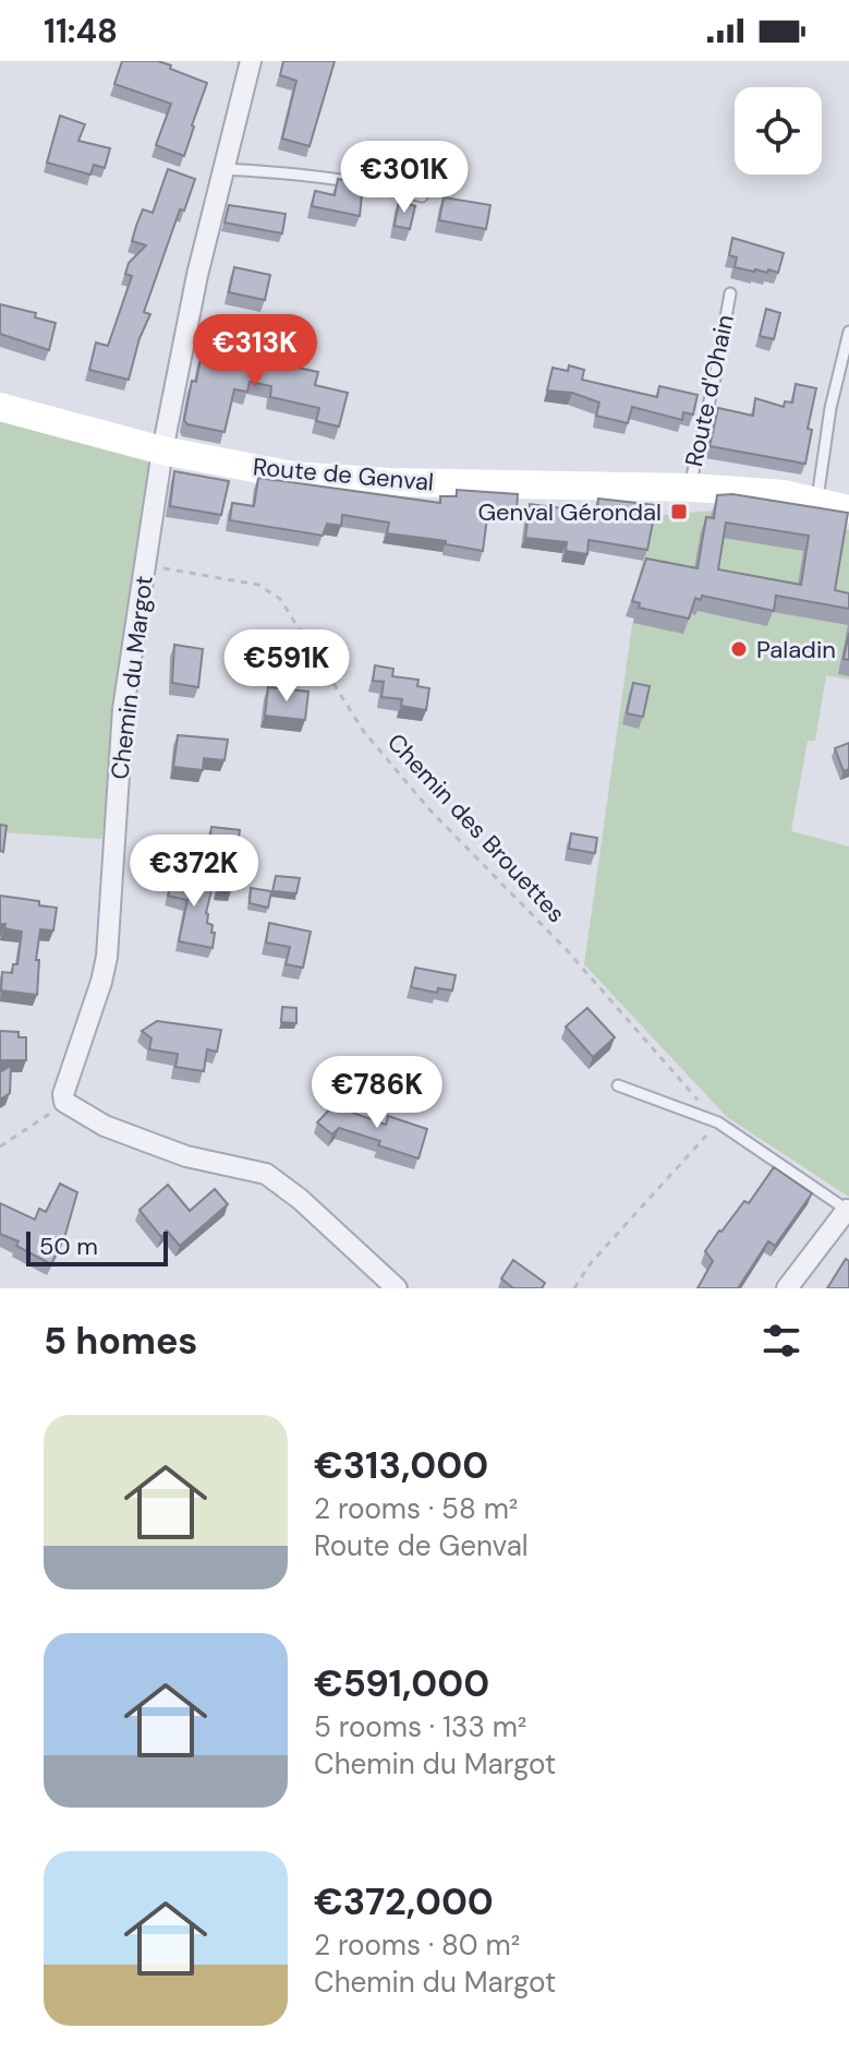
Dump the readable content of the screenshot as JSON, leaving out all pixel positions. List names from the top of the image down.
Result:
{
  "streets": {
    "main road": ["Route d'Ohain", "Route de Genval"],
    "street": ["Chemin du Margot"],
    "path": ["Chemin des Brouettes"]
  },
  "crossings": [
    ["Route d'Ohain", "Route de Genval"],
    ["Route de Genval", "Chemin du Margot"],
    ["Chemin du Margot", "Chemin des Brouettes"]
  ],
  "places": {
    "transit": ["Genval Gérondal"],
    "other": ["Paladin"]
  },
  "scale_bar": "50 m",
  "page": {
    "status": "11:48",
    "price": [
      "€301K",
      "€313K",
      "€591K",
      "€372K",
      "€786K"
    ],
    "scale": "50 m",
    "heading": "5 homes",
    "list": [
      {
        "name": "€313,000",
        "note": "2 rooms · 58 m² · Route de Genval"
      },
      {
        "name": "€591,000",
        "note": "5 rooms · 133 m² · Chemin du Margot"
      },
      {
        "name": "€372,000",
        "note": "2 rooms · 80 m² · Chemin du Margot"
      }
    ]
  }
}
